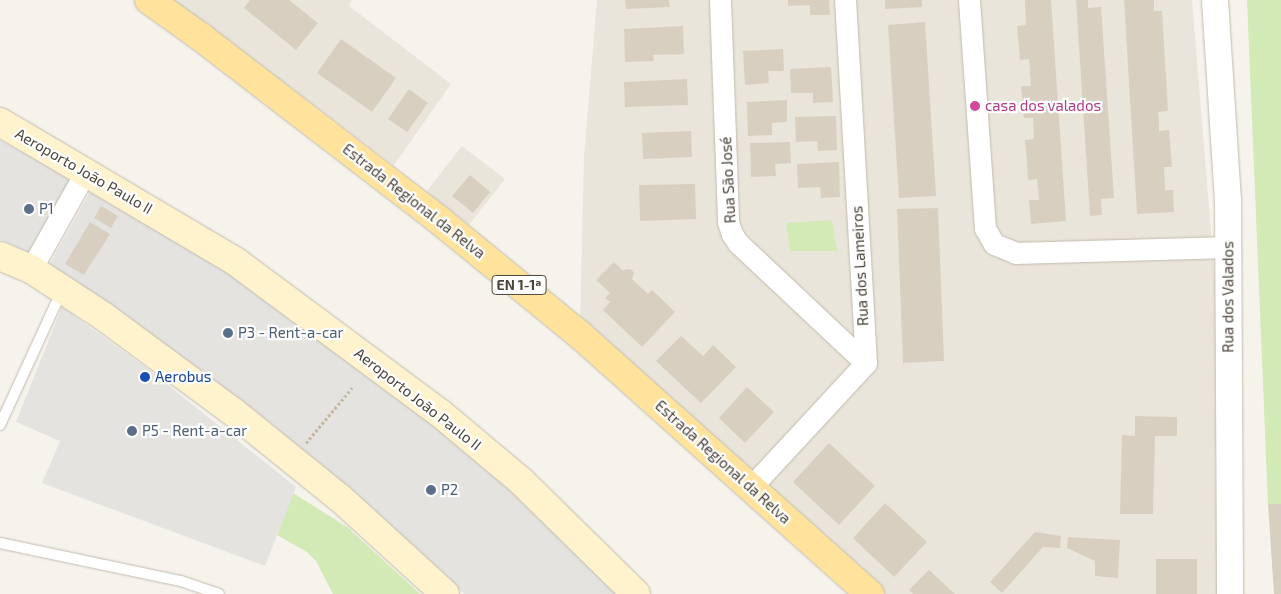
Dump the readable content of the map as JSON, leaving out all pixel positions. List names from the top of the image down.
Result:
{
  "streets": {
    "main road": ["Aeroporto João Paulo II", "Estrada Regional da Relva", "EN 1-1ª"],
    "street": ["Rua São José", "Rua dos Lameiros", "Rua dos Valados"]
  },
  "crossings": [
    ["Rua São José", "Rua dos Lameiros"]
  ],
  "places": [
    "casa dos valados",
    "P1",
    "P3 - Rent-a-car",
    "Aerobus",
    "P5 - Rent-a-car",
    "P2"
  ]
}
